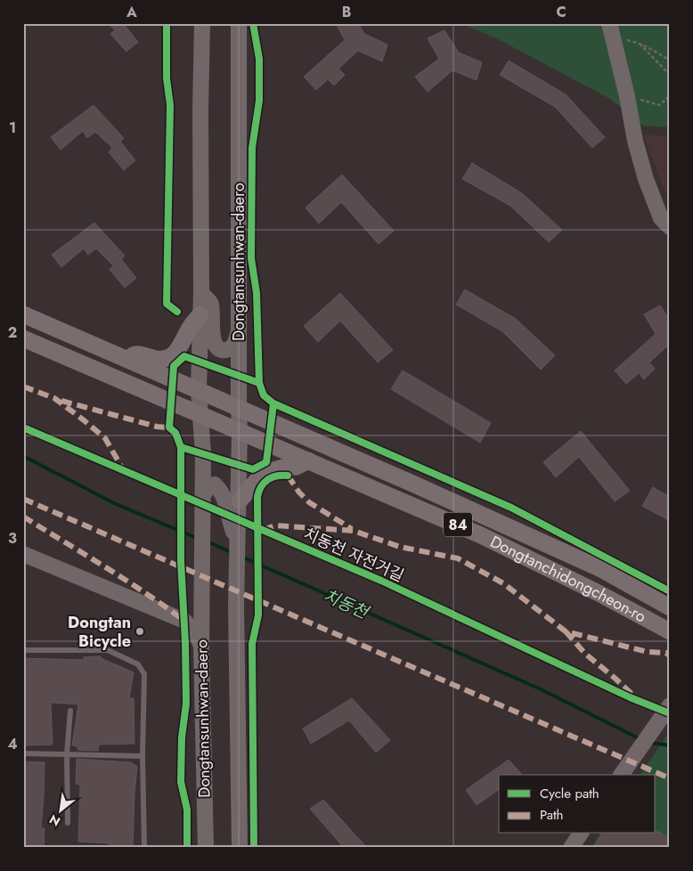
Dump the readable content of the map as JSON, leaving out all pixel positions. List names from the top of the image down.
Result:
{
  "streets": {
    "main road": ["84", "Dongtanchidongcheon-ro"],
    "street": ["Dongtansunhwan-daero"],
    "cycle path": ["치동천 자전거길"]
  },
  "crossings": [
    ["Dongtansunhwan-daero", "Dongtanchidongcheon-ro"]
  ],
  "water": ["치동천"],
  "places": ["Dongtan Bicycle"],
  "legend": ["Cycle path", "Path"],
  "north": "bottom left",
  "grid": {
    "columns": ["A", "B", "C"],
    "rows": [
      "1",
      "2",
      "3",
      "4"
    ]
  }
}
